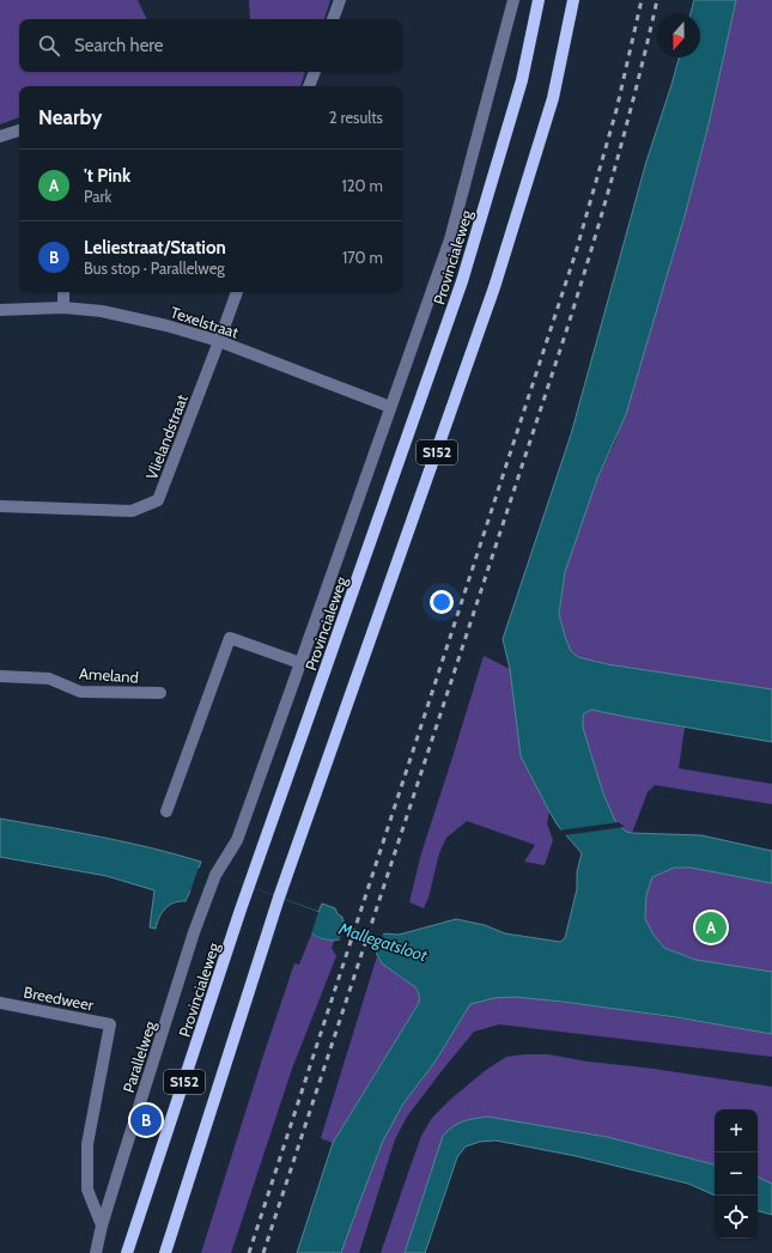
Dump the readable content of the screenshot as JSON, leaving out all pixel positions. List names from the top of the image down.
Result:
{
  "streets": {
    "main road": ["Provincialeweg", "S152"],
    "street": [
      "Texelstraat",
      "Vlielandstraat",
      "Ameland",
      "Breedweer",
      "Parallelweg"
    ]
  },
  "crossings": [
    ["Provincialeweg", "Texelstraat"],
    ["Provincialeweg", "Parallelweg"],
    ["Texelstraat", "Vlielandstraat"],
    ["Breedweer", "Parallelweg"]
  ],
  "water": ["Mallegatsloot"],
  "north": "bottom",
  "page": {
    "search": "Search here",
    "heading": ["Nearby", "2 results"],
    "list": [
      {
        "mark": "A",
        "name": "'t Pink",
        "note": "Park",
        "value": "120 m"
      },
      {
        "mark": "B",
        "name": "Leliestraat/Station",
        "note": "Bus stop · Parallelweg",
        "value": "170 m"
      }
    ],
    "pins": ["A", "B"],
    "map_buttons": ["+", "−"]
  }
}
